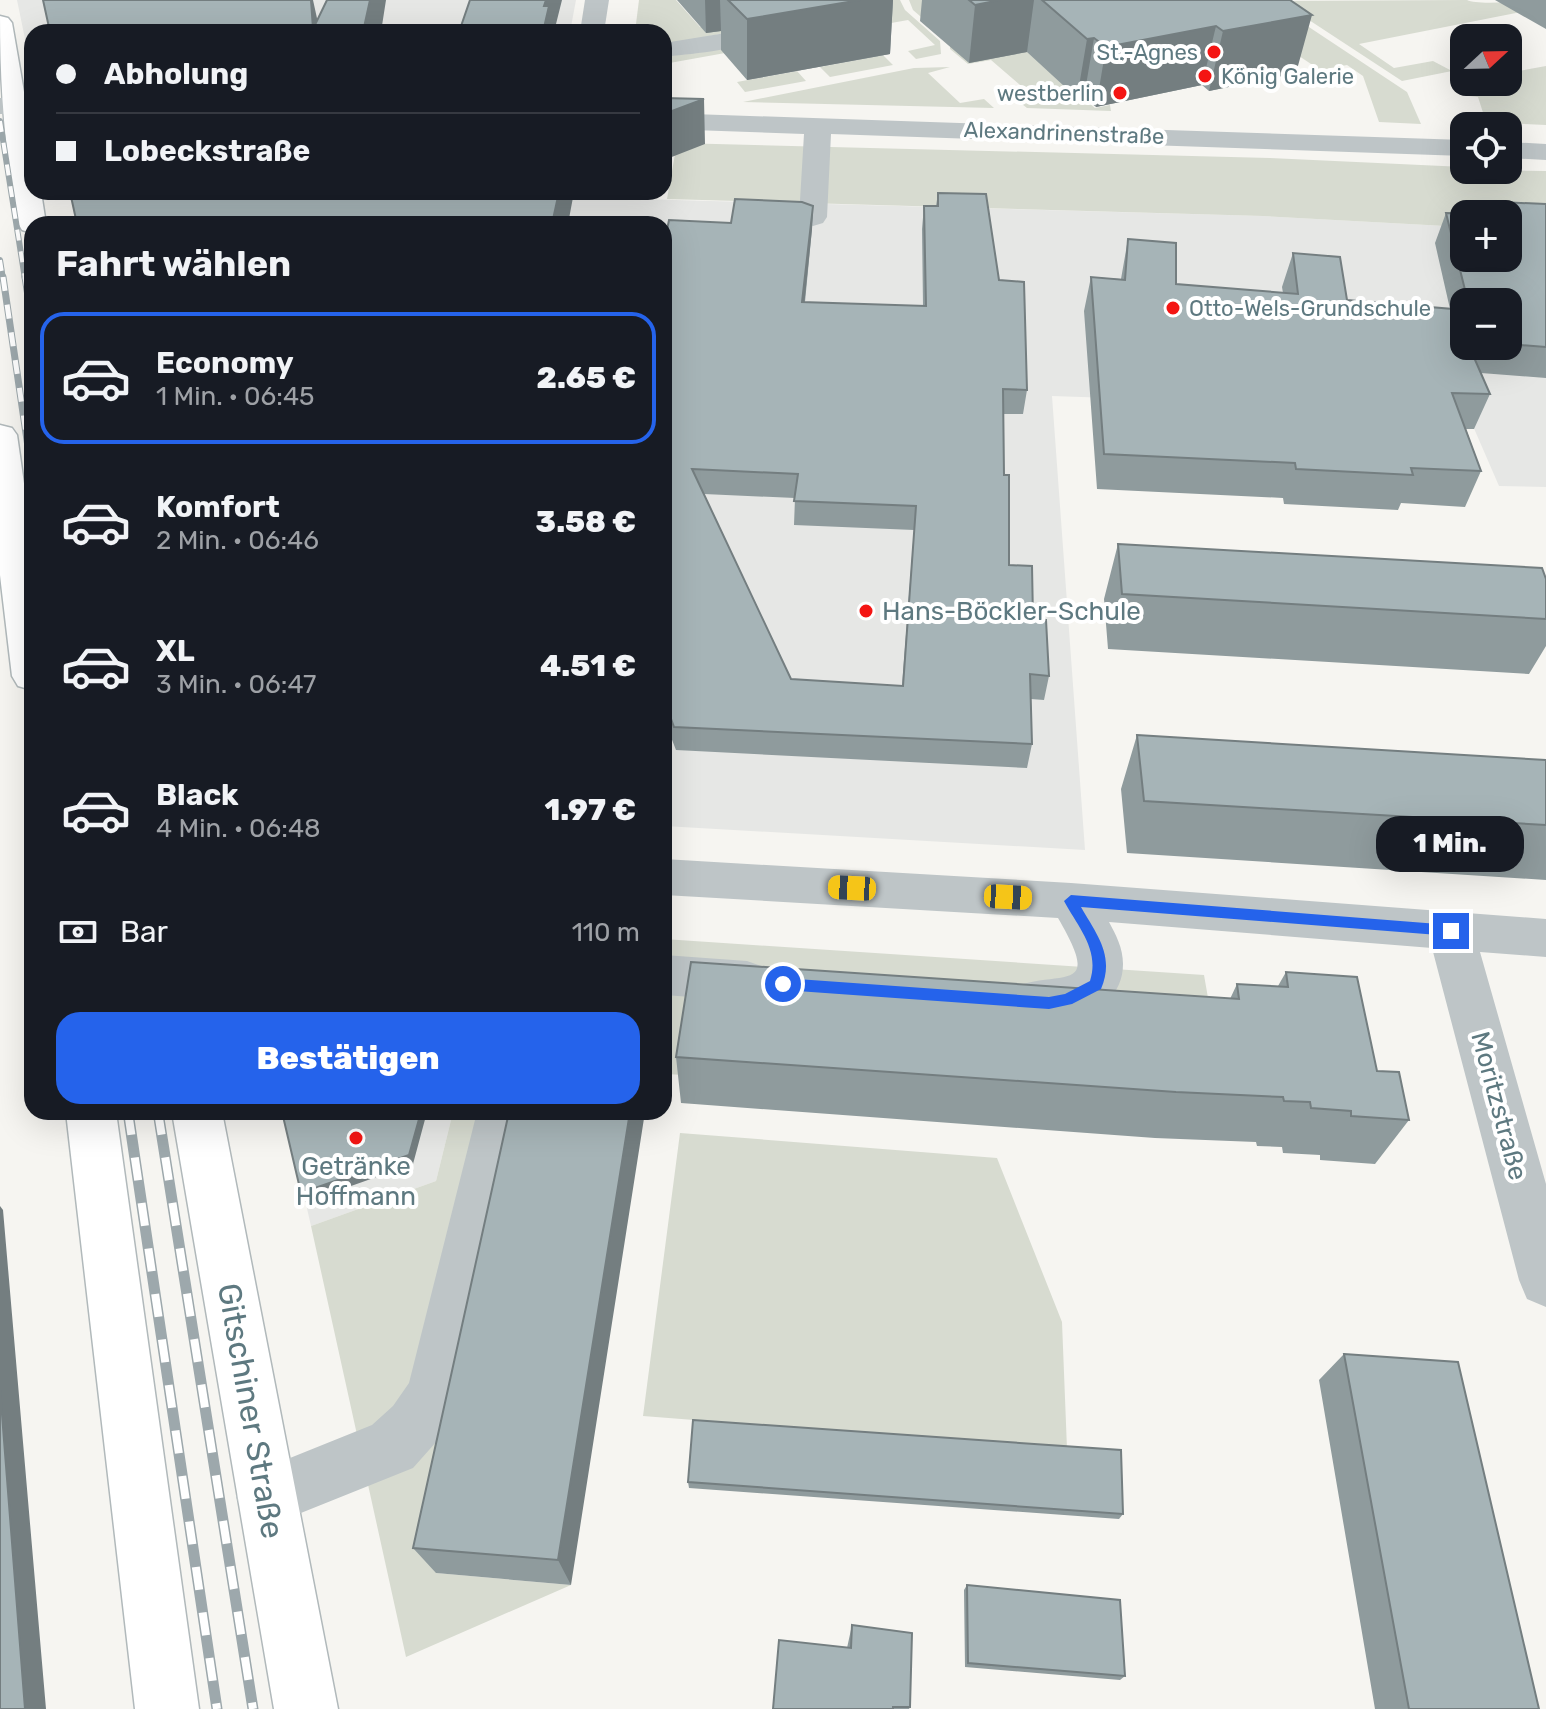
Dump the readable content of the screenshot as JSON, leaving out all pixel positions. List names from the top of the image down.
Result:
{
  "streets": {
    "main road": ["Gitschiner Straße"],
    "street": ["Alexandrinenstraße", "Moritzstraße"]
  },
  "places": [
    "St.-Agnes",
    "König Galerie",
    "westberlin",
    "Otto-Wels-Grundschule",
    "Hans-Böckler-Schule",
    "Getränke Hoffmann"
  ],
  "north": "right",
  "page": {
    "map_buttons": ["+", "−"],
    "banner": ["Abholung", "Lobeckstraße"],
    "heading": "Fahrt wählen",
    "list": [
      {
        "name": "Economy",
        "note": "1 Min. · 06:45",
        "value": "2.65 €"
      },
      {
        "name": "Komfort",
        "note": "2 Min. · 06:46",
        "value": "3.58 €"
      },
      {
        "name": "XL",
        "note": "3 Min. · 06:47",
        "value": "4.51 €"
      },
      {
        "name": "Black",
        "note": "4 Min. · 06:48",
        "value": "1.97 €"
      }
    ],
    "bubble": "1 Min.",
    "pay": ["Bar", "110 m"],
    "buttons": "Bestätigen"
  }
}
